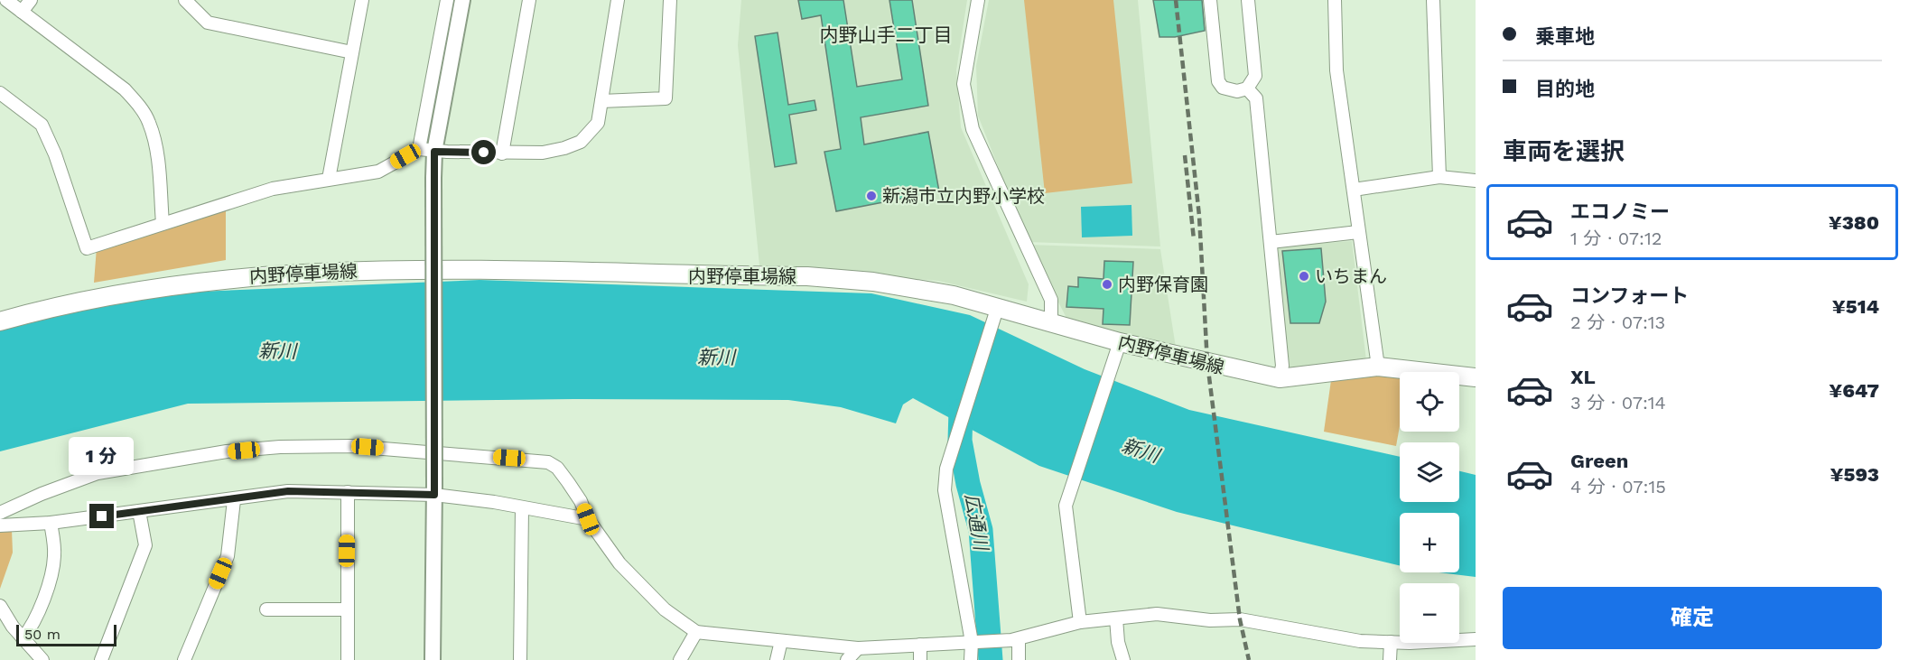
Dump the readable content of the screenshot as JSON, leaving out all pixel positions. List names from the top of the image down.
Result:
{
  "streets": {
    "main road": ["内野停車場線"]
  },
  "districts": ["内野山手二丁目"],
  "water": ["新川", "広通川"],
  "places": ["新潟市立内野小学校", "いちまん", "内野保育園"],
  "scale_bar": "50 m",
  "page": {
    "banner": ["乗車地", "目的地"],
    "heading": "車両を選択",
    "list": [
      {
        "name": "エコノミー",
        "note": "1 分 · 07:12",
        "value": "¥380"
      },
      {
        "name": "コンフォート",
        "note": "2 分 · 07:13",
        "value": "¥514"
      },
      {
        "name": "XL",
        "note": "3 分 · 07:14",
        "value": "¥647"
      },
      {
        "name": "Green",
        "note": "4 分 · 07:15",
        "value": "¥593"
      }
    ],
    "map_buttons": ["+", "−"],
    "bubble": "1 分",
    "buttons": "確定",
    "scale": "50 m"
  }
}
